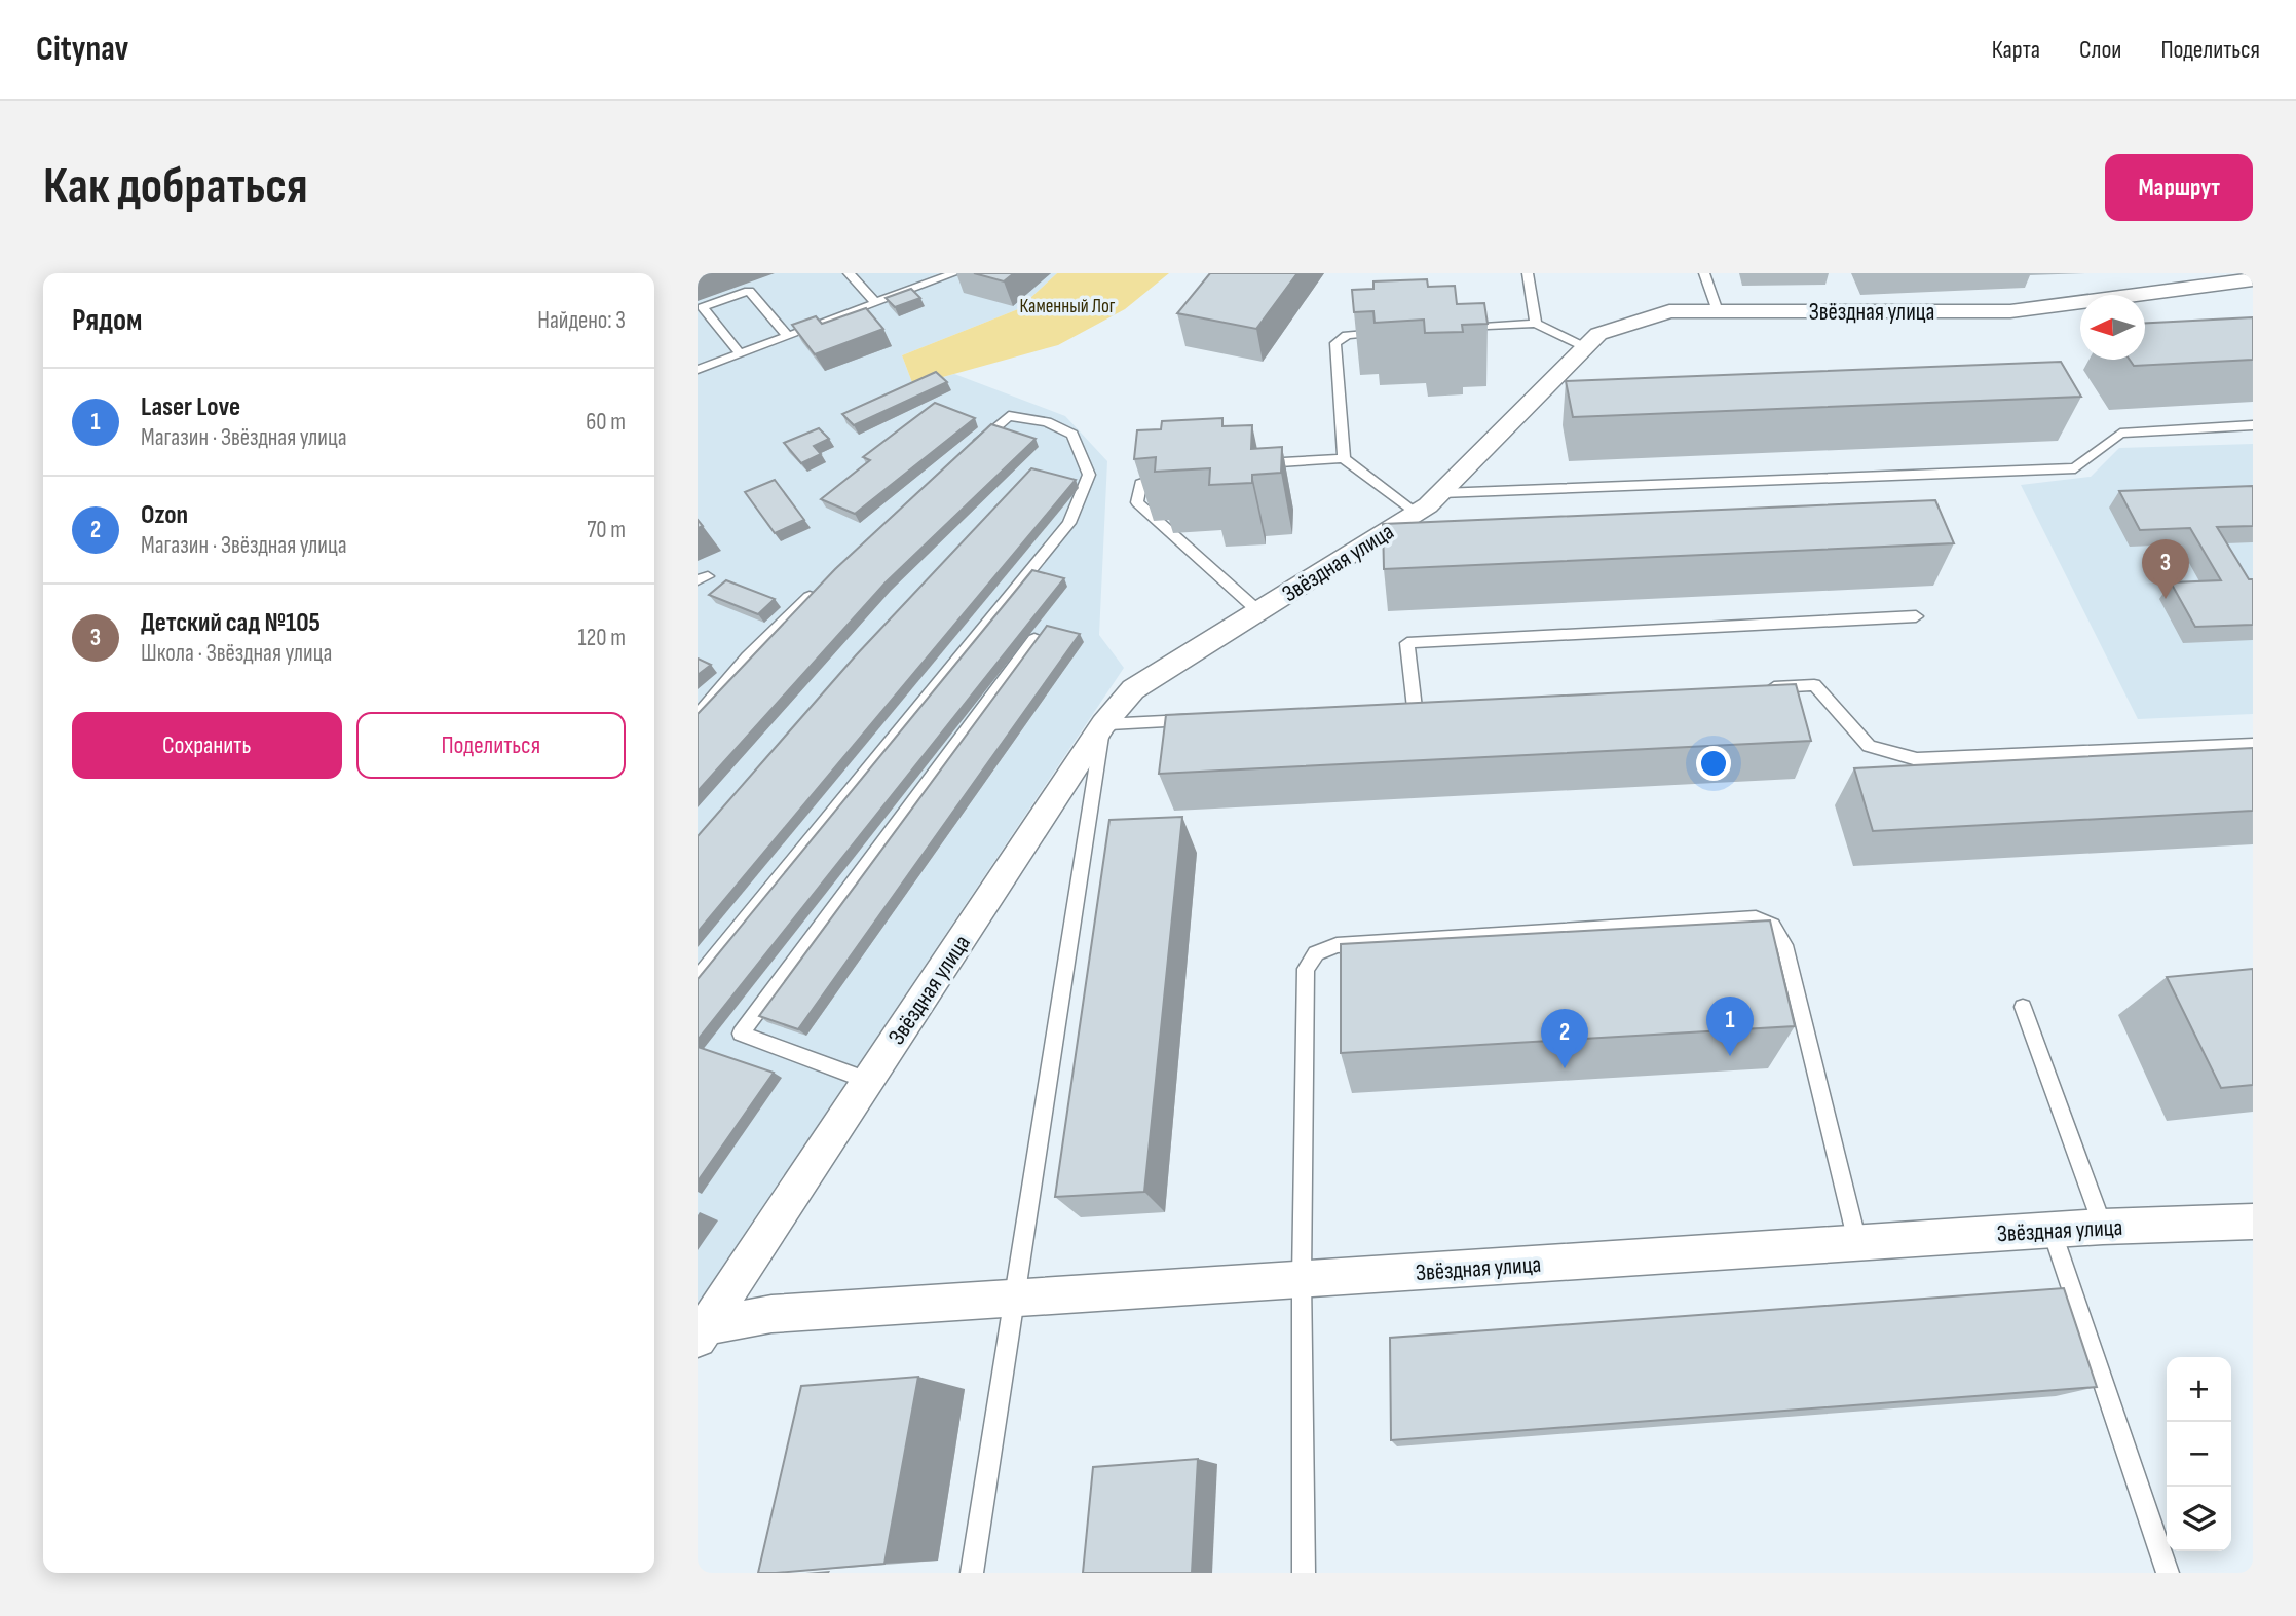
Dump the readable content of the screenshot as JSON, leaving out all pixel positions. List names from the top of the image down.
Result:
{
  "streets": {
    "street": ["Звёздная улица"]
  },
  "parks": ["Каменный Лог"],
  "north": "left",
  "page": {
    "header": "Citynav",
    "nav": ["Карта", "Слои", "Поделиться"],
    "buttons": [
      "Маршрут",
      ["Сохранить", "Поделиться"]
    ],
    "title": "Как добраться",
    "heading": ["Рядом", "Найдено: 3"],
    "list": [
      {
        "mark": "1",
        "name": "Laser Love",
        "note": "Магазин · Звёздная улица",
        "value": "60 m"
      },
      {
        "mark": "2",
        "name": "Ozon",
        "note": "Магазин · Звёздная улица",
        "value": "70 m"
      },
      {
        "mark": "3",
        "name": "Детский сад №105",
        "note": "Школа · Звёздная улица",
        "value": "120 m"
      }
    ],
    "pins": ["3", "1", "2"],
    "map_buttons": ["+", "−"]
  }
}
